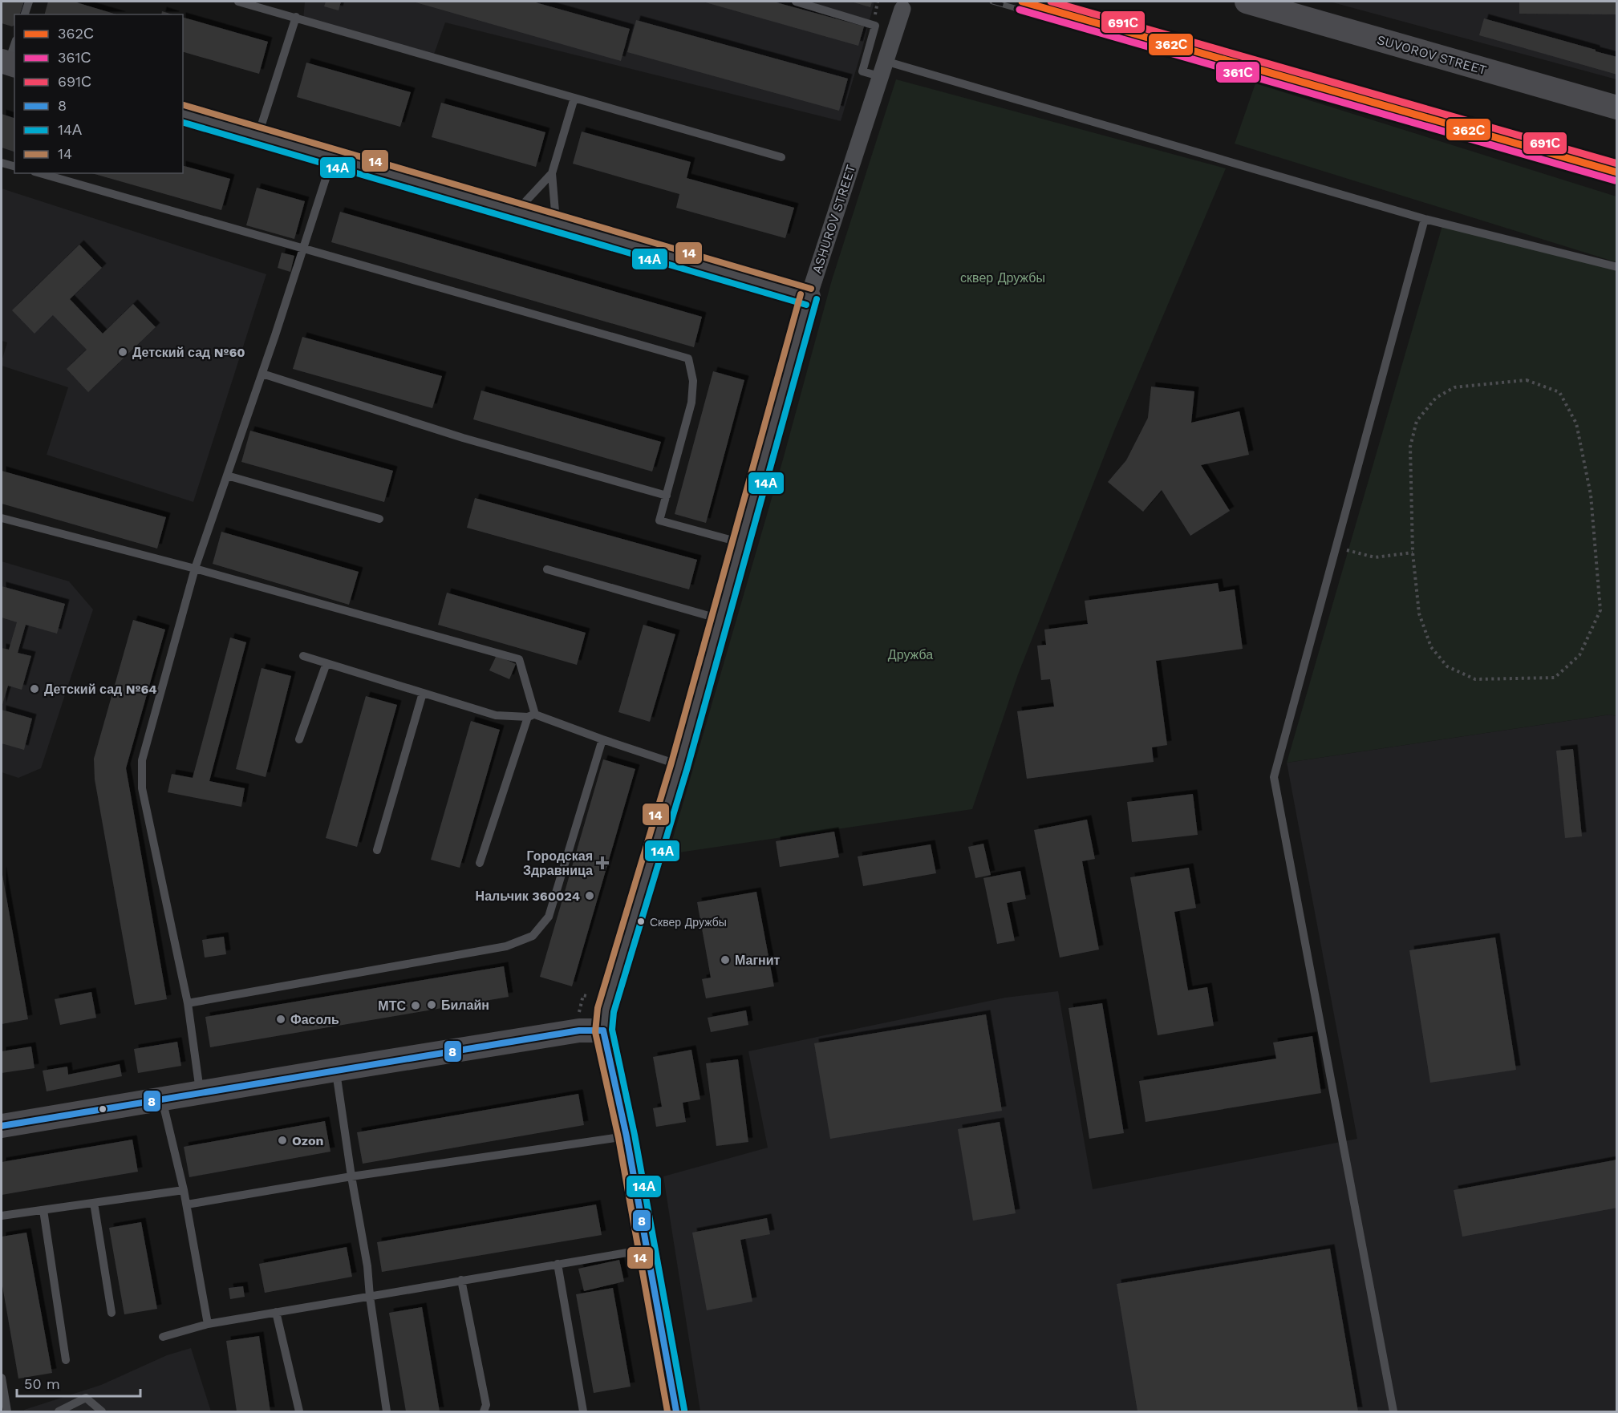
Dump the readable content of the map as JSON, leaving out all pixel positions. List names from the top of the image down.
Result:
{
  "streets": {
    "street": ["SUVOROV STREET", "ASHUROV STREET"]
  },
  "parks": ["сквер Дружбы", "Дружба"],
  "places": {
    "other": [
      "Детский сад №60",
      "Детский сад №64",
      "Нальчик 360024",
      "Сквер Дружбы",
      "Магнит",
      "Билайн",
      "МТС",
      "Фасоль",
      "Ozon"
    ],
    "health": ["Городская Здравница"]
  },
  "lines": [
    "transit line 362С",
    "transit line 691С",
    "transit line 361С",
    "transit line 14",
    "transit line 14А",
    "transit line 8"
  ],
  "legend": [
    "362С",
    "361С",
    "691С",
    "8",
    "14А",
    "14"
  ],
  "scale_bar": "50 m"
}
